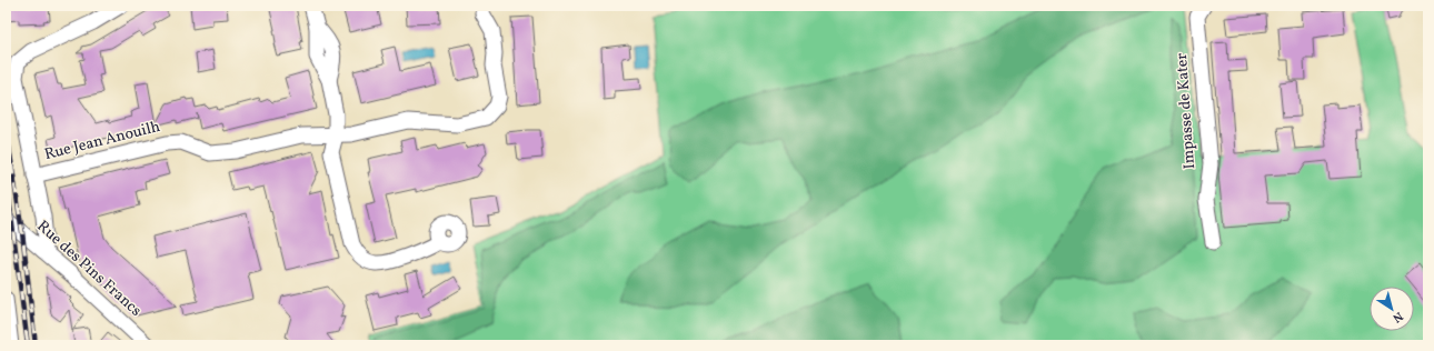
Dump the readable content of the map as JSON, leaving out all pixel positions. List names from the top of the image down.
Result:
{
  "streets": {
    "street": ["Impasse de Kater", "Rue Jean Anouilh", "Rue des Pins Francs"]
  },
  "north": "bottom right"
}
